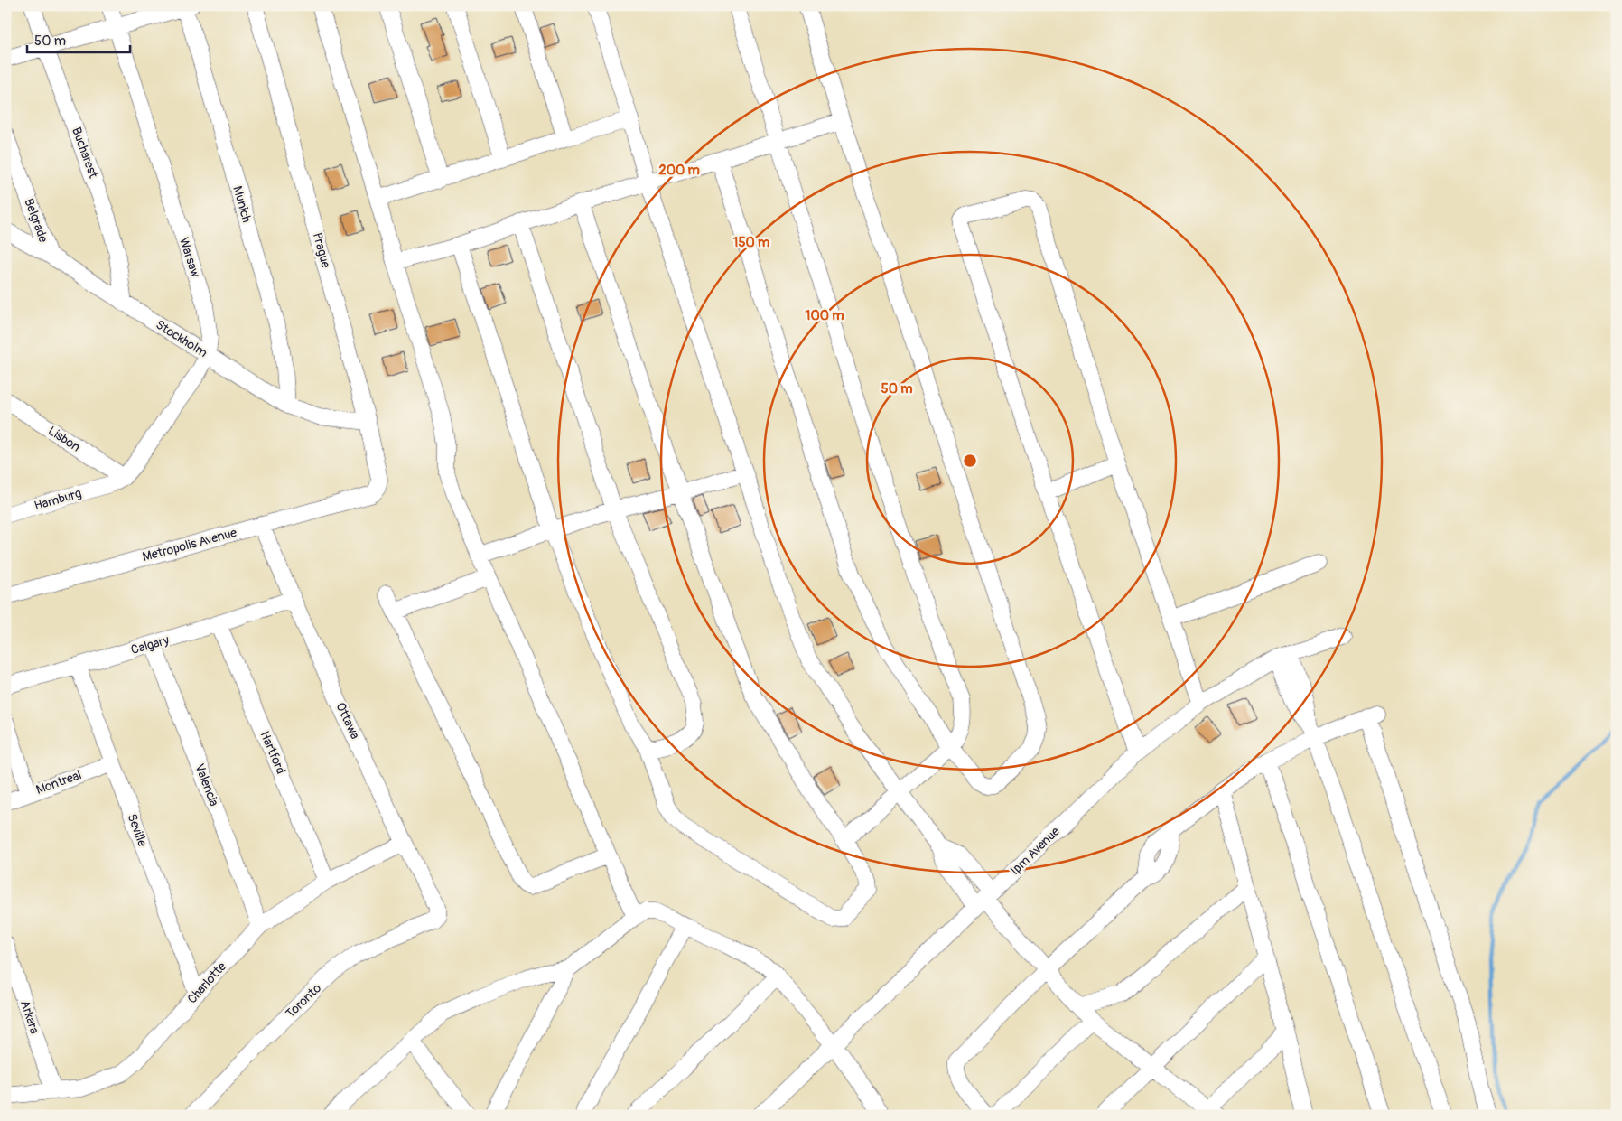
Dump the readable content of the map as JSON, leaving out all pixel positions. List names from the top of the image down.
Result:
{
  "streets": {
    "street": [
      "Bucharest",
      "Munich",
      "Belgrade",
      "Prague",
      "Warsaw",
      "Stockholm",
      "Lisbon",
      "Hamburg",
      "Metropolis Avenue",
      "Calgary",
      "Ottawa",
      "Hartford",
      "Montreal",
      "Valencia",
      "Seville",
      "Ipm Avenue",
      "Charlotte",
      "Toronto",
      "Arkara"
    ]
  },
  "crossings": [
    ["Bucharest", "Stockholm"],
    ["Munich", "Stockholm"],
    ["Belgrade", "Stockholm"],
    ["Prague", "Stockholm"],
    ["Prague", "Metropolis Avenue"],
    ["Warsaw", "Stockholm"],
    ["Warsaw", "Lisbon"],
    ["Warsaw", "Hamburg"],
    ["Lisbon", "Hamburg"],
    ["Metropolis Avenue", "Ottawa"],
    ["Calgary", "Ottawa"],
    ["Calgary", "Hartford"],
    ["Calgary", "Valencia"],
    ["Calgary", "Seville"],
    ["Ottawa", "Charlotte"],
    ["Ottawa", "Toronto"],
    ["Hartford", "Charlotte"],
    ["Montreal", "Seville"],
    ["Valencia", "Charlotte"],
    ["Seville", "Charlotte"],
    ["Charlotte", "Arkara"]
  ],
  "scale_bar": "50 m",
  "rings": [
    "200 m",
    "150 m",
    "100 m",
    "50 m"
  ]
}
